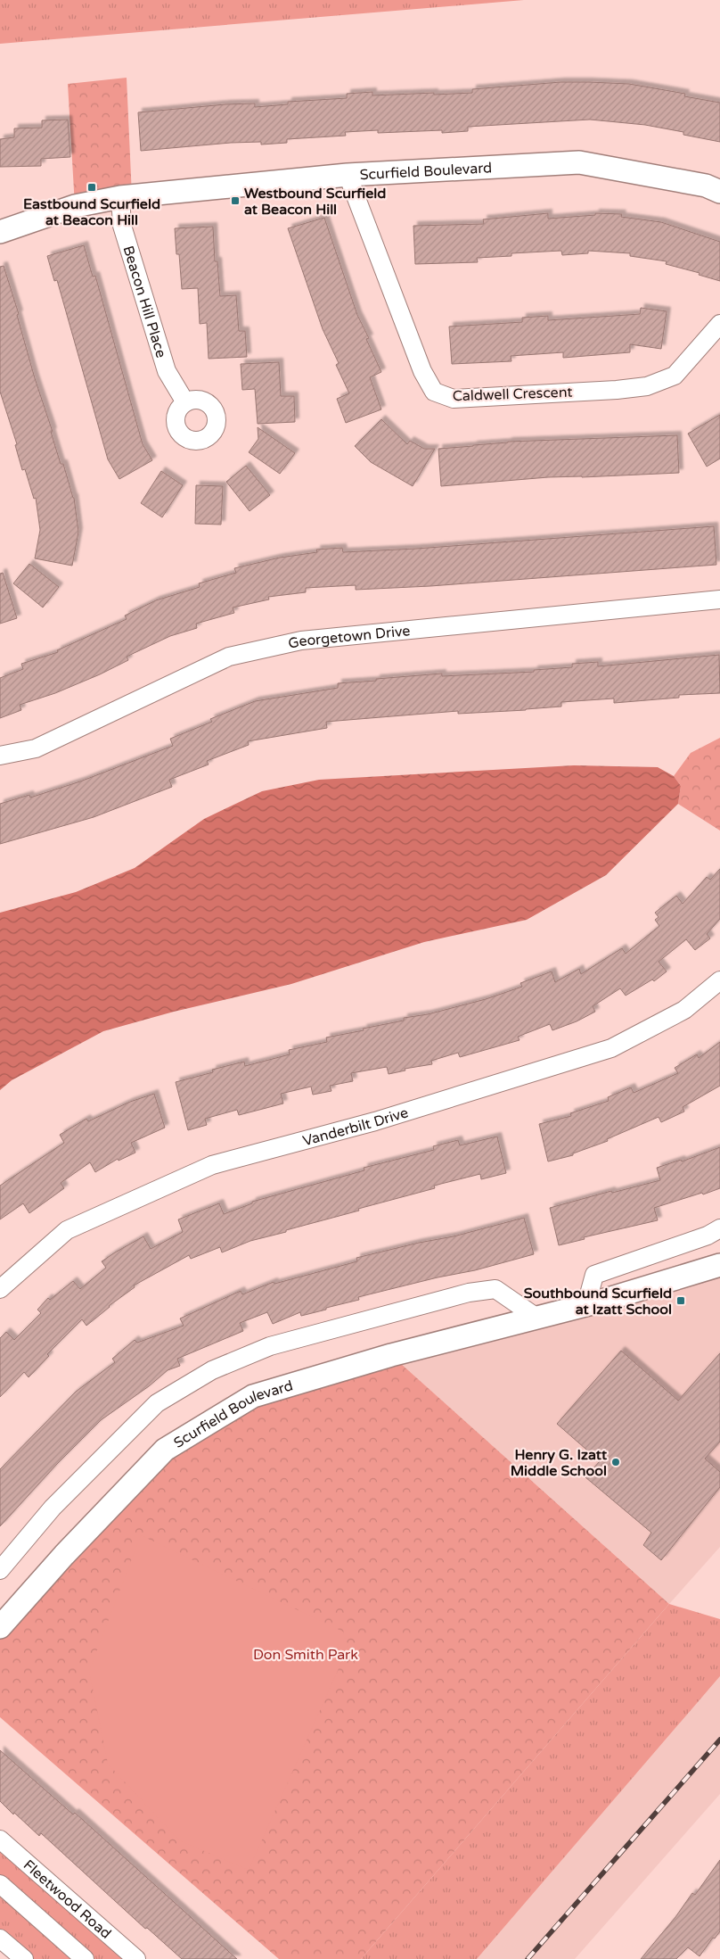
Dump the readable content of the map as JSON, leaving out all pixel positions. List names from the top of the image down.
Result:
{
  "streets": {
    "street": [
      "Scurfield Boulevard",
      "Beacon Hill Place",
      "Caldwell Crescent",
      "Georgetown Drive",
      "Vanderbilt Drive",
      "Fleetwood Road"
    ]
  },
  "crossings": [
    ["Scurfield Boulevard", "Beacon Hill Place"],
    ["Scurfield Boulevard", "Caldwell Crescent"]
  ],
  "parks": ["Don Smith Park"],
  "places": {
    "transit": ["Eastbound Scurfield at Beacon Hill", "Westbound Scurfield at Beacon Hill", "Southbound Scurfield at Izatt School"],
    "other": ["Henry G. Izatt Middle School"]
  }
}
